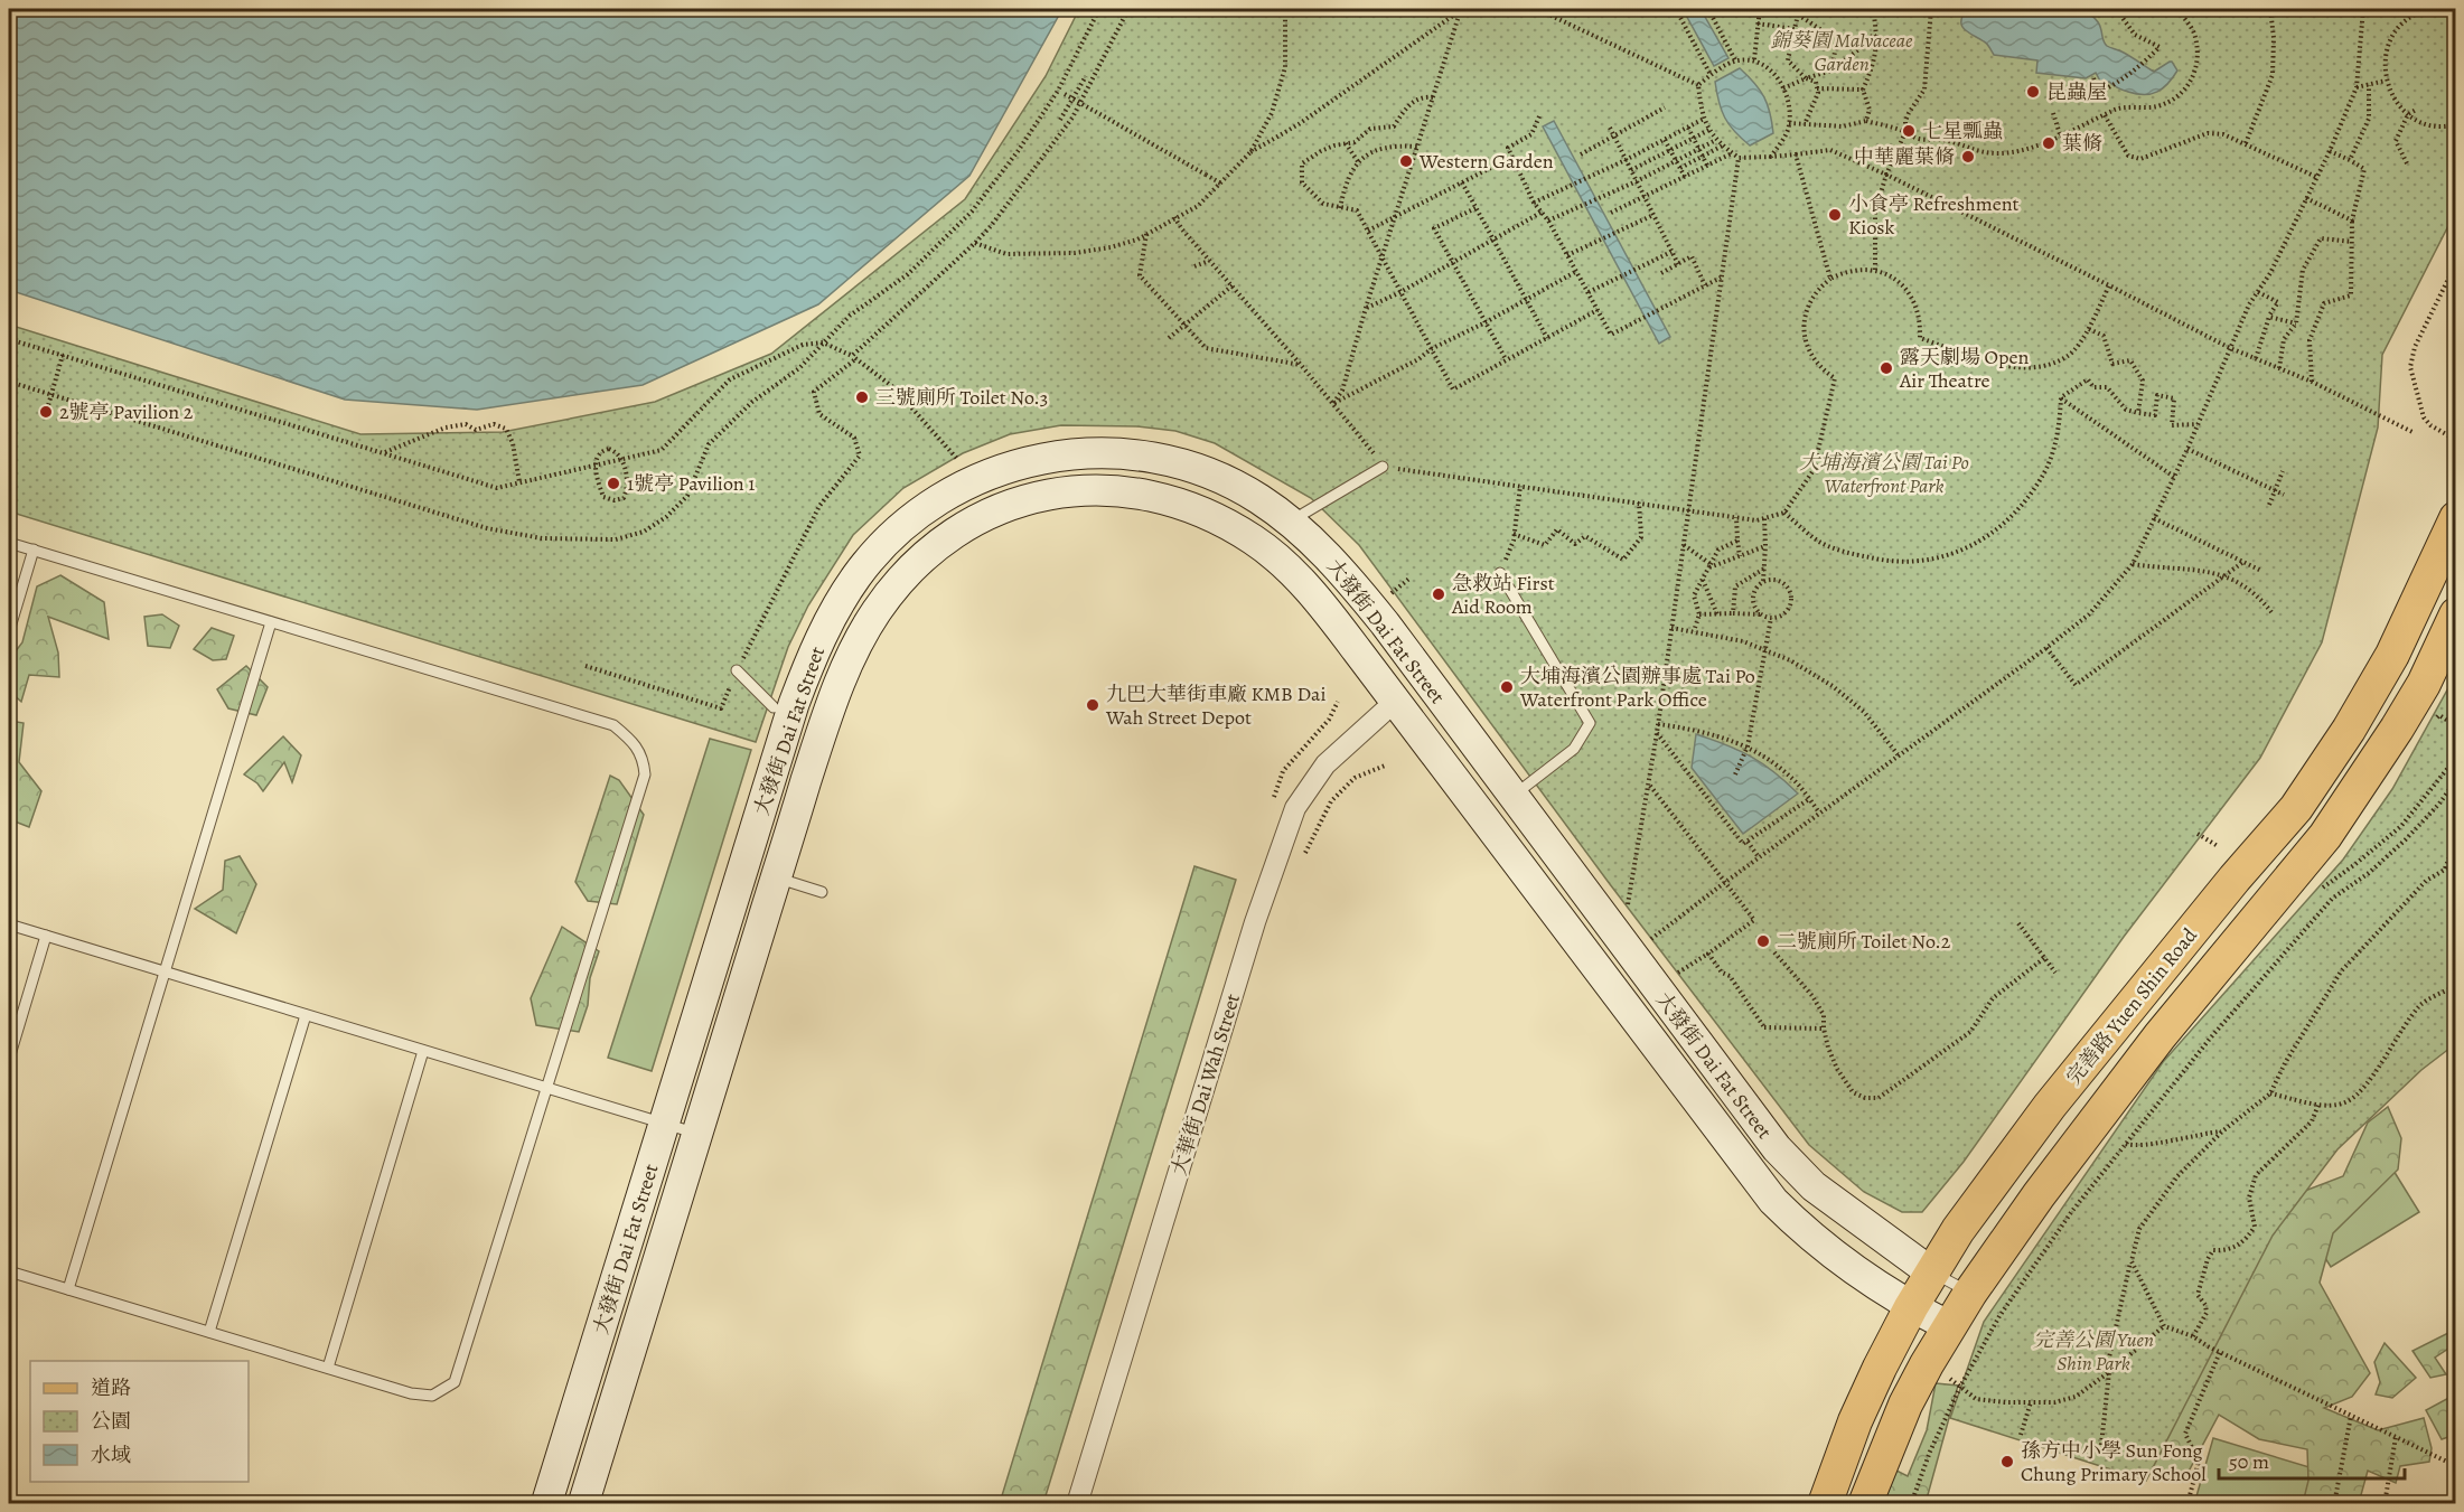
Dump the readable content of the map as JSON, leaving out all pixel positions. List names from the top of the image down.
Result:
{
  "streets": {
    "main road": ["完善路 Yuen Shin Road"],
    "street": ["大發街 Dai Fat Street", "大華街 Dai Wah Street"]
  },
  "crossings": [
    ["大發街 Dai Fat Street", "完善路 Yuen Shin Road"],
    ["大發街 Dai Fat Street", "大華街 Dai Wah Street"]
  ],
  "parks": ["錦葵園 Malvaceae Garden", "大埔海濱公園 Tai Po Waterfront Park", "完善公園 Yuen Shin Park"],
  "places": [
    "昆蟲屋",
    "七星瓢蟲",
    "葉脩",
    "中華麗葉脩",
    "Western Garden",
    "小食亭 Refreshment Kiosk",
    "露天劇場 Open Air Theatre",
    "三號廁所 Toilet No.3",
    "2號亭 Pavilion 2",
    "1號亭 Pavilion 1",
    "急救站 First Aid Room",
    "大埔海濱公園辦事處 Tai Po Waterfront Park Office",
    "九巴大華街車廠 KMB Dai Wah Street Depot",
    "二號廁所 Toilet No.2",
    "孫方中小學 Sun Fong Chung Primary School"
  ],
  "legend": ["道路", "公園", "水域"],
  "scale_bar": "50 m"
}
